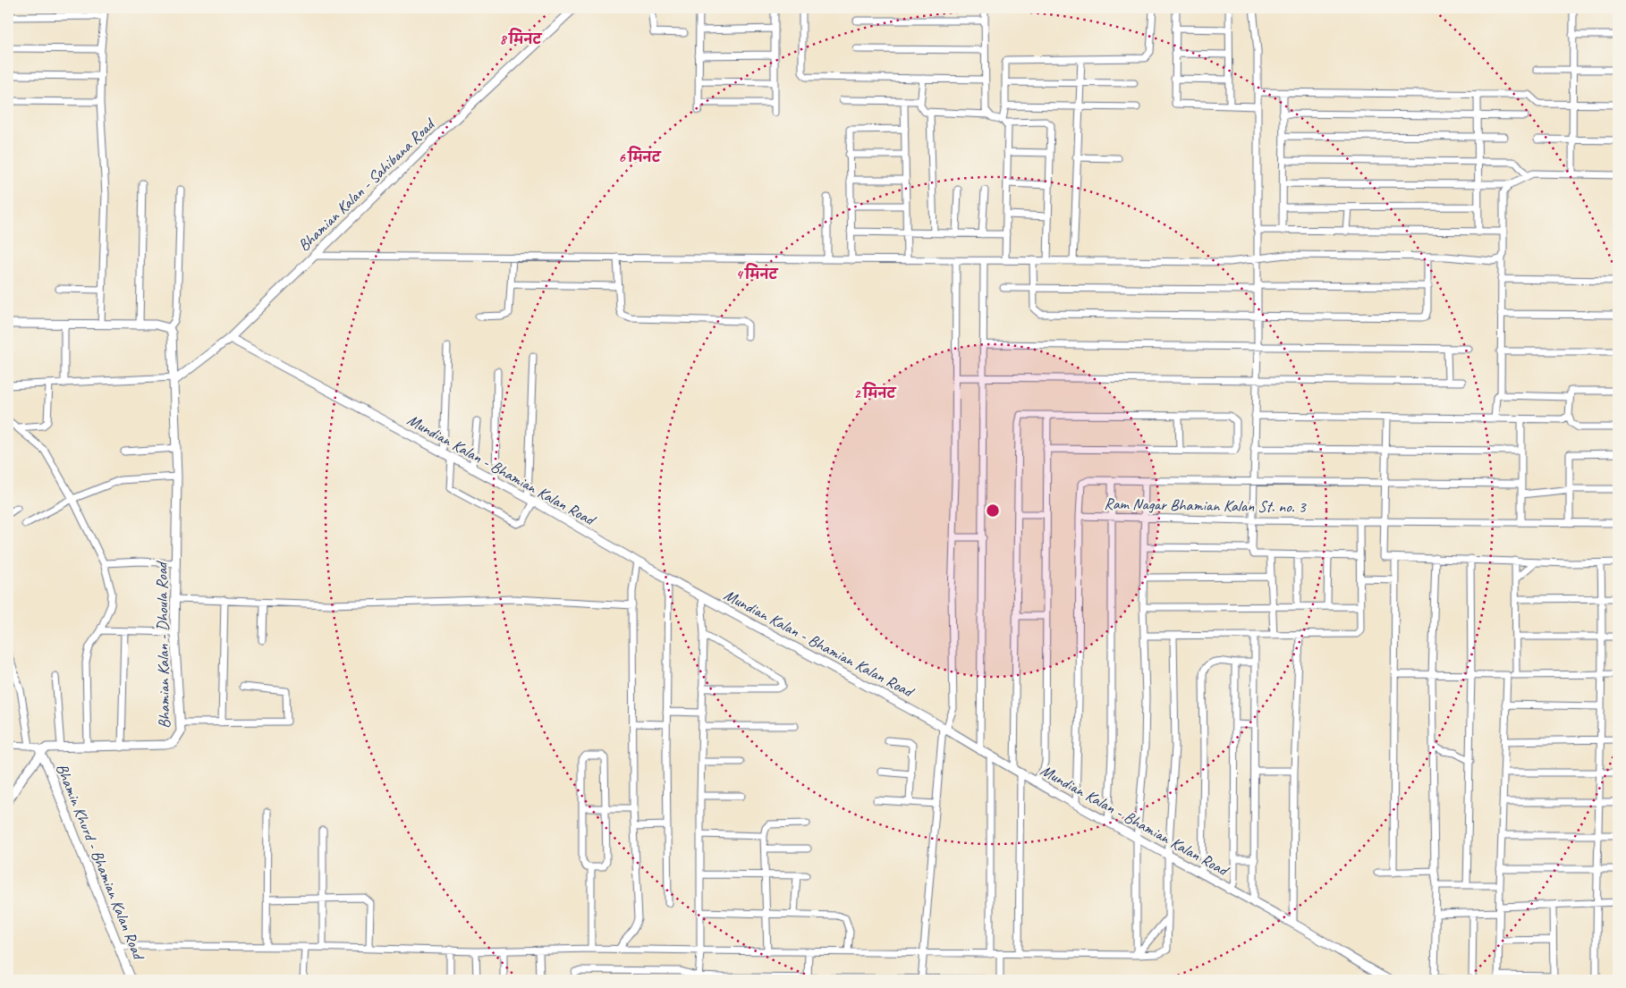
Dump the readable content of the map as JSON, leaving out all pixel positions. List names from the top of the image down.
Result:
{
  "streets": {
    "street": [
      "Bhamian Kalan - Sahibana Road",
      "Mundian Kalan - Bhamian Kalan Road",
      "Ram Nagar Bhamian Kalan St. no. 3",
      "Bhamian Kalan - Dhoula Road",
      "Bhamin Khurd - Bhamian Kalan Road"
    ]
  },
  "crossings": [
    ["Bhamian Kalan - Sahibana Road", "Mundian Kalan - Bhamian Kalan Road"],
    ["Bhamian Kalan - Sahibana Road", "Bhamian Kalan - Dhoula Road"],
    ["Bhamian Kalan - Dhoula Road", "Bhamin Khurd - Bhamian Kalan Road"]
  ],
  "rings": [
    "8 मिनट",
    "6 मिनट",
    "4 मिनट",
    "2 मिनट"
  ]
}
